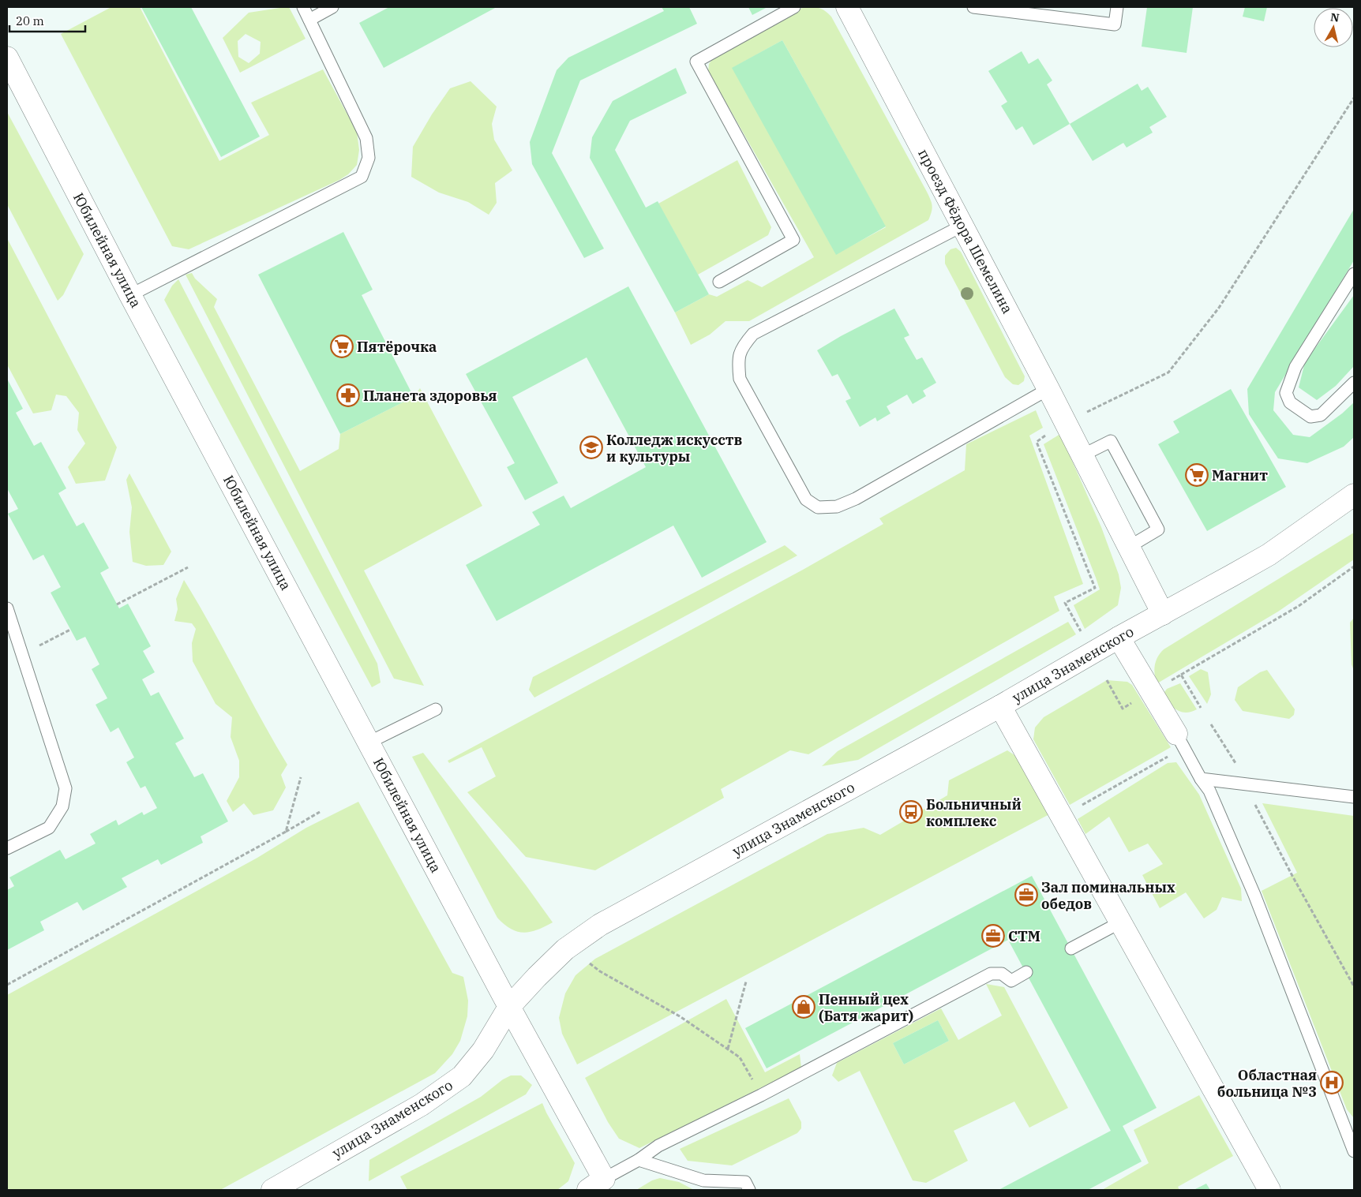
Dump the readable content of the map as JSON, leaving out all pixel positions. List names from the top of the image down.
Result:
{
  "streets": {
    "main road": ["проезд Фёдора Шемелина", "Юбилейная улица", "улица Знаменского"]
  },
  "crossings": [
    ["проезд Фёдора Шемелина", "улица Знаменского"],
    ["Юбилейная улица", "улица Знаменского"]
  ],
  "places": {
    "supermarket": ["Пятёрочка", "Магнит"],
    "pharmacy": ["Планета здоровья"],
    "school or university": ["Колледж искусств и культуры"],
    "bus stop": ["Больничный комплекс"],
    "office": ["Зал поминальных обедов", "СТМ"],
    "shop": ["Пенный цех (Батя жарит)"],
    "hospital": ["Областная больница №3"]
  },
  "scale_bar": "20 m",
  "north": "top"
}
